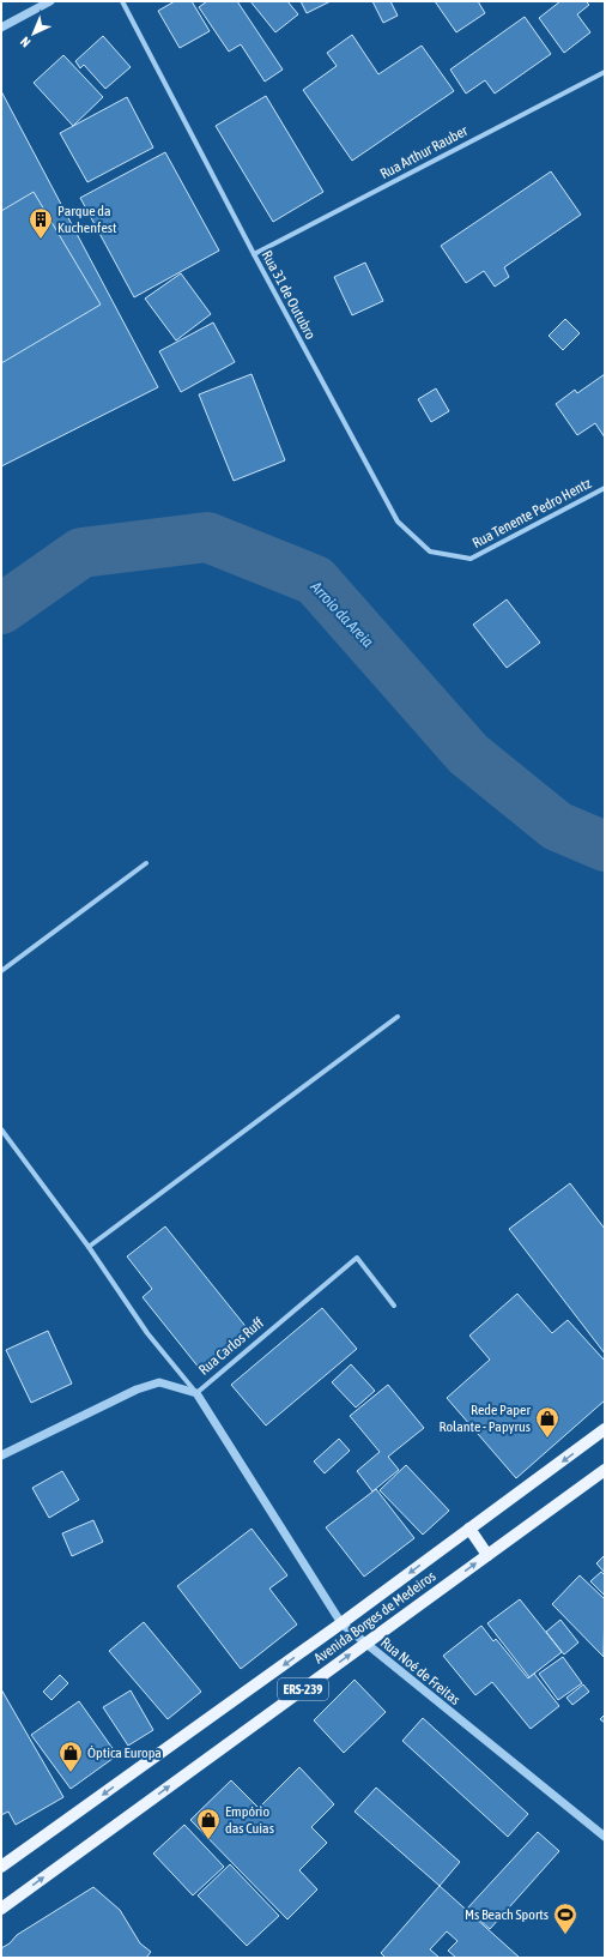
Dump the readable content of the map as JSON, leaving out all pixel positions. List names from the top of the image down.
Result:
{
  "streets": {
    "main road": ["Avenida Borges de Medeiros", "ERS-239"],
    "street": [
      "Rua Arthur Rauber",
      "Rua 31 de Outubro",
      "Rua Tenente Pedro Hentz",
      "Rua Carlos Ruff",
      "Rua Noé de Freitas"
    ]
  },
  "crossings": [
    ["Rua Arthur Rauber", "Rua 31 de Outubro"],
    ["Rua 31 de Outubro", "Rua Tenente Pedro Hentz"],
    ["Rua Carlos Ruff", "Rua Noé de Freitas"],
    ["Avenida Borges de Medeiros", "Rua Noé de Freitas"]
  ],
  "water": ["Arroio da Areia"],
  "places": {
    "building": ["Parque da Kuchenfest"],
    "shop": ["Rede Paper Rolante - Papyrus", "Óptica Europa", "Empório das Cuias"],
    "sports": ["Ms Beach Sports"]
  },
  "north": "bottom left"
}
